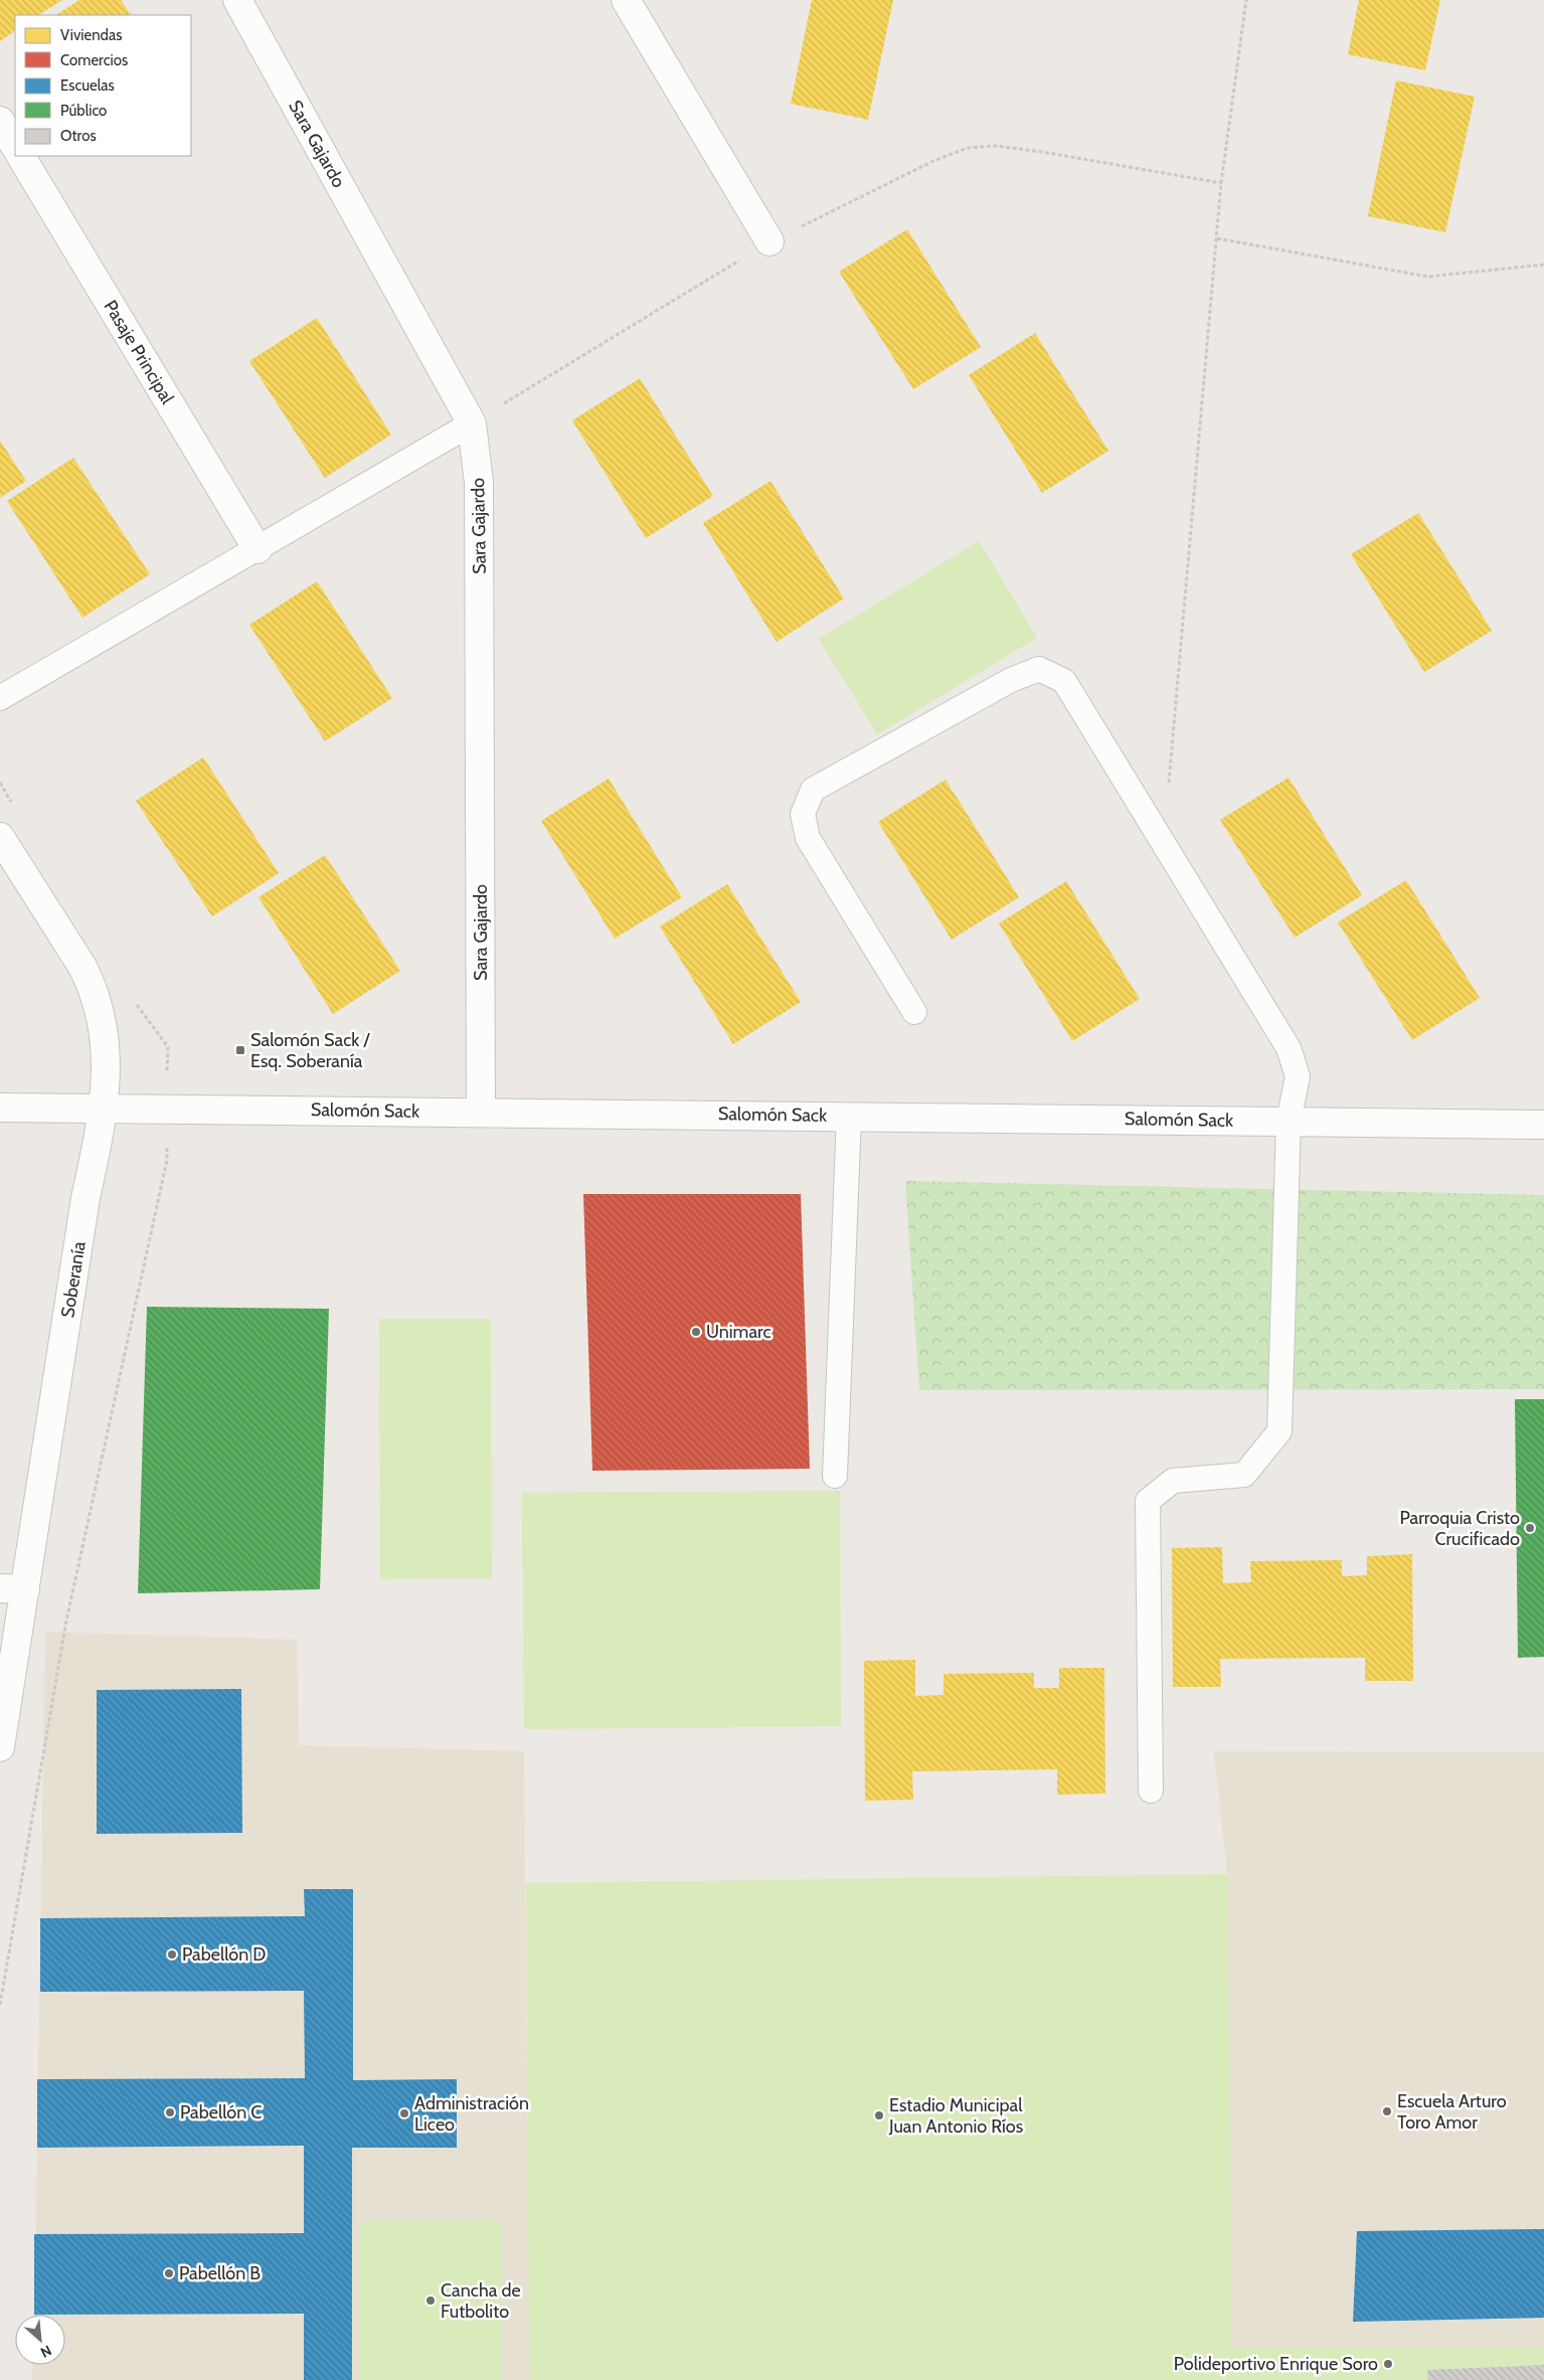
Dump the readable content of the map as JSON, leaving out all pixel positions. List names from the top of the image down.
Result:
{
  "streets": {
    "street": [
      "Sara Gajardo",
      "Pasaje Principal",
      "Salomón Sack",
      "Soberanía"
    ]
  },
  "crossings": [
    ["Sara Gajardo", "Salomón Sack"],
    ["Salomón Sack", "Soberanía"]
  ],
  "places": {
    "transit": ["Salomón Sack / Esq. Soberanía"],
    "other": [
      "Unimarc",
      "Parroquia Cristo Crucificado",
      "Pabellón D",
      "Escuela Arturo Toro Amor",
      "Pabellón C",
      "Administración Liceo",
      "Estadio Municipal Juan Antonio Ríos",
      "Pabellón B",
      "Cancha de Futbolito",
      "Polideportivo Enrique Soro"
    ]
  },
  "legend": [
    "Viviendas",
    "Comercios",
    "Escuelas",
    "Público",
    "Otros"
  ],
  "north": "bottom right"
}
